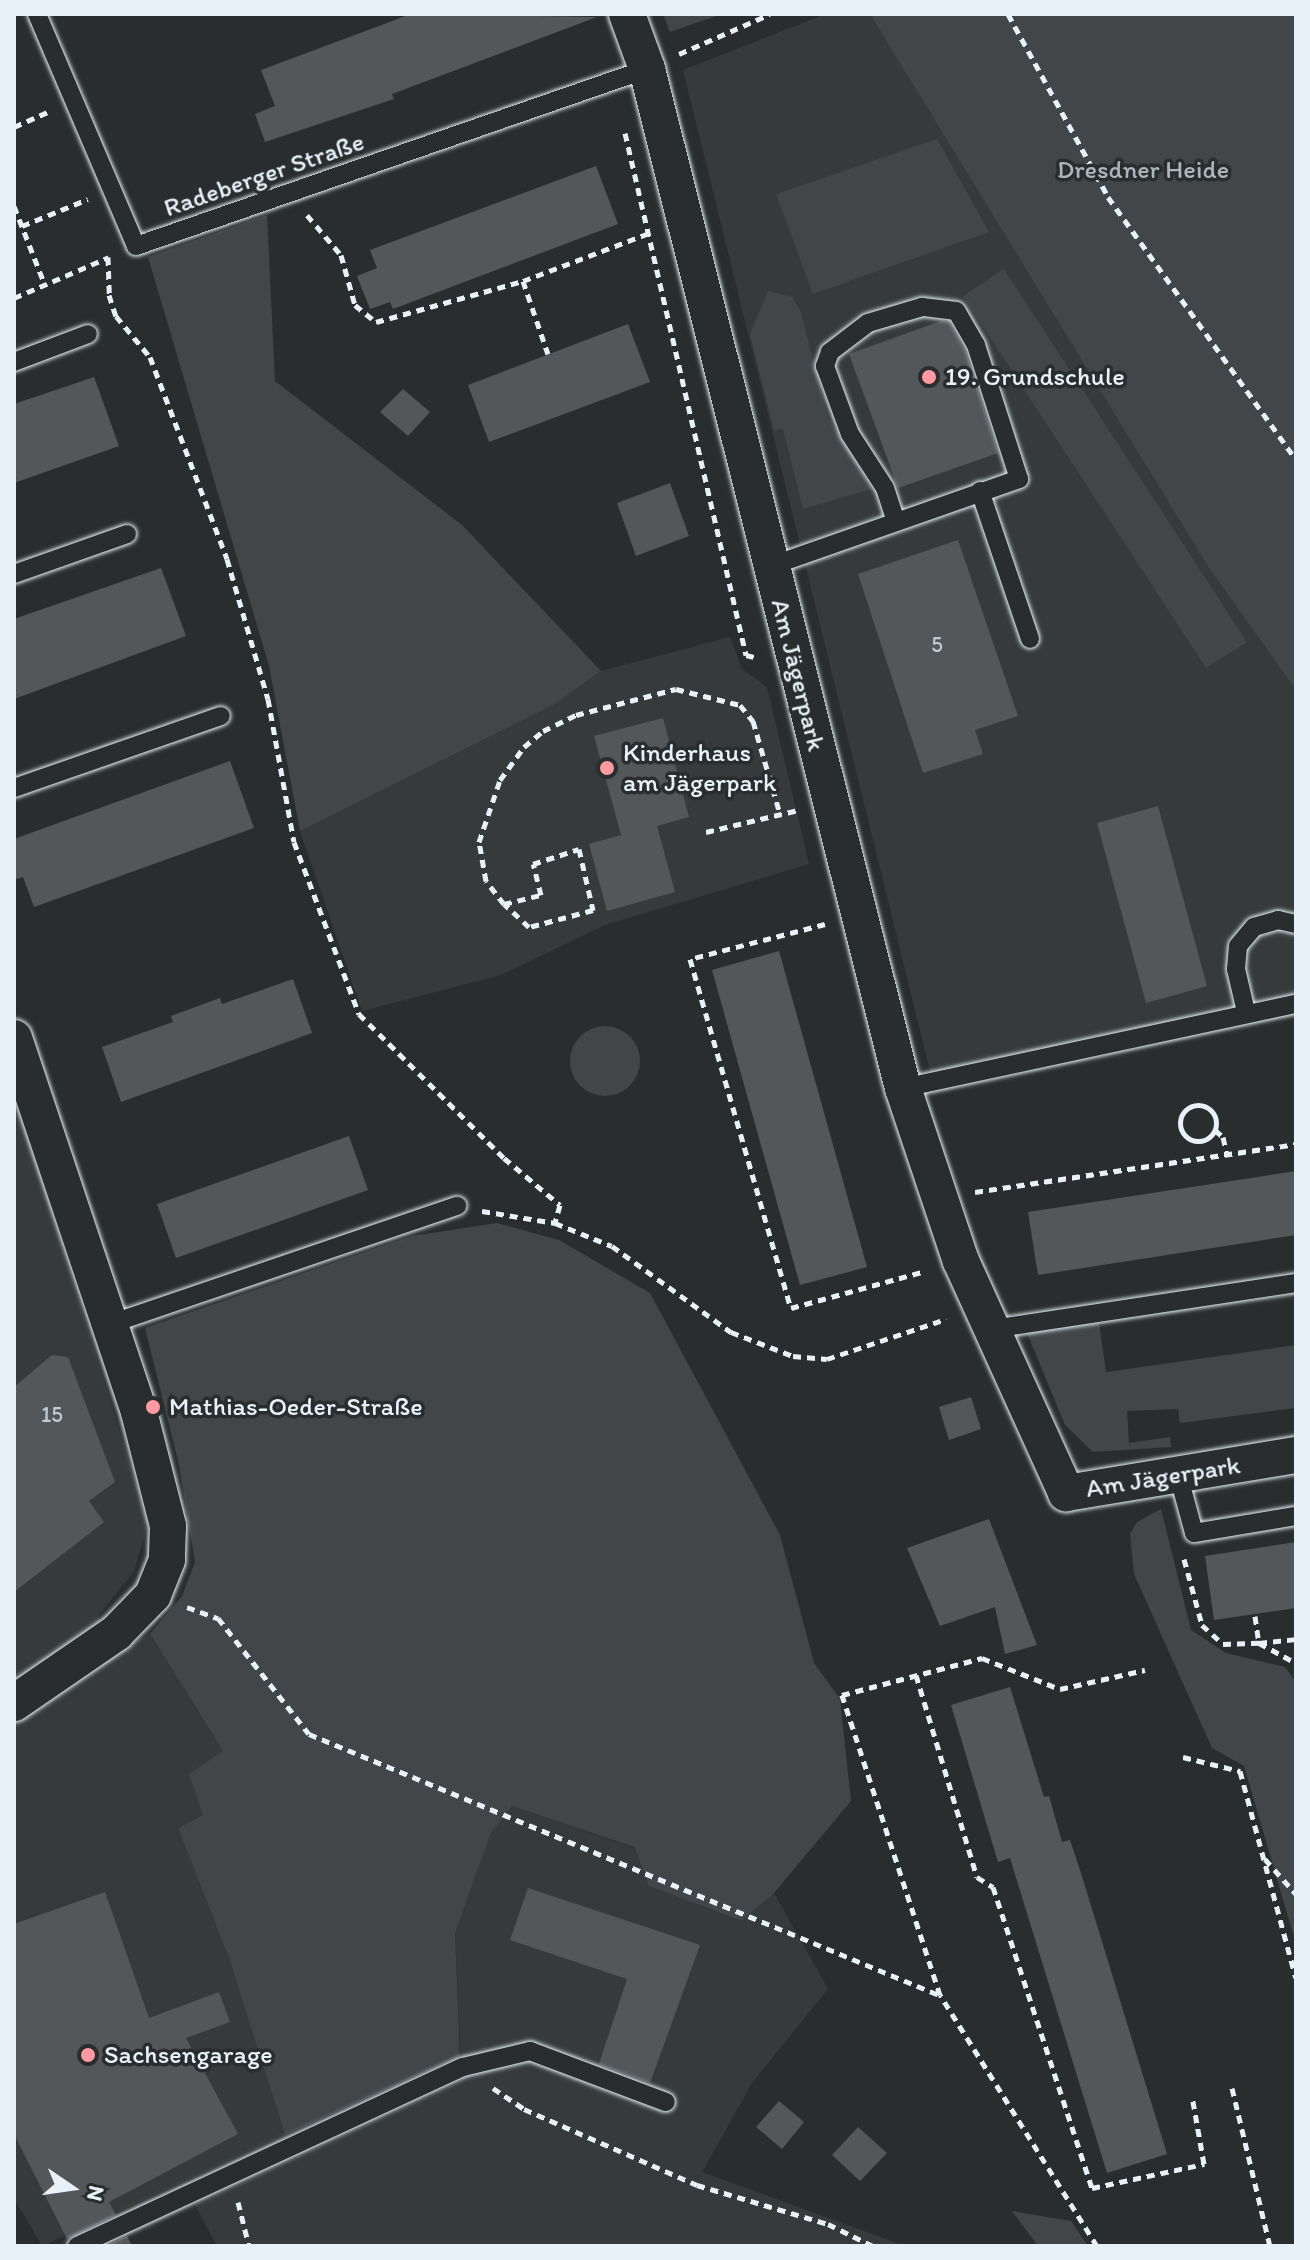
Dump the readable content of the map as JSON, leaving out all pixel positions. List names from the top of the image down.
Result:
{
  "streets": {
    "street": ["Am Jägerpark"],
    "lane": ["Radeberger Straße"]
  },
  "crossings": [
    ["Radeberger Straße", "Am Jägerpark"]
  ],
  "parks": ["Dresdner Heide"],
  "places": [
    "19. Grundschule",
    "Kinderhaus am Jägerpark",
    "Mathias-Oeder-Straße",
    "Sachsengarage"
  ],
  "house_numbers": ["5", "15"],
  "north": "right"
}
